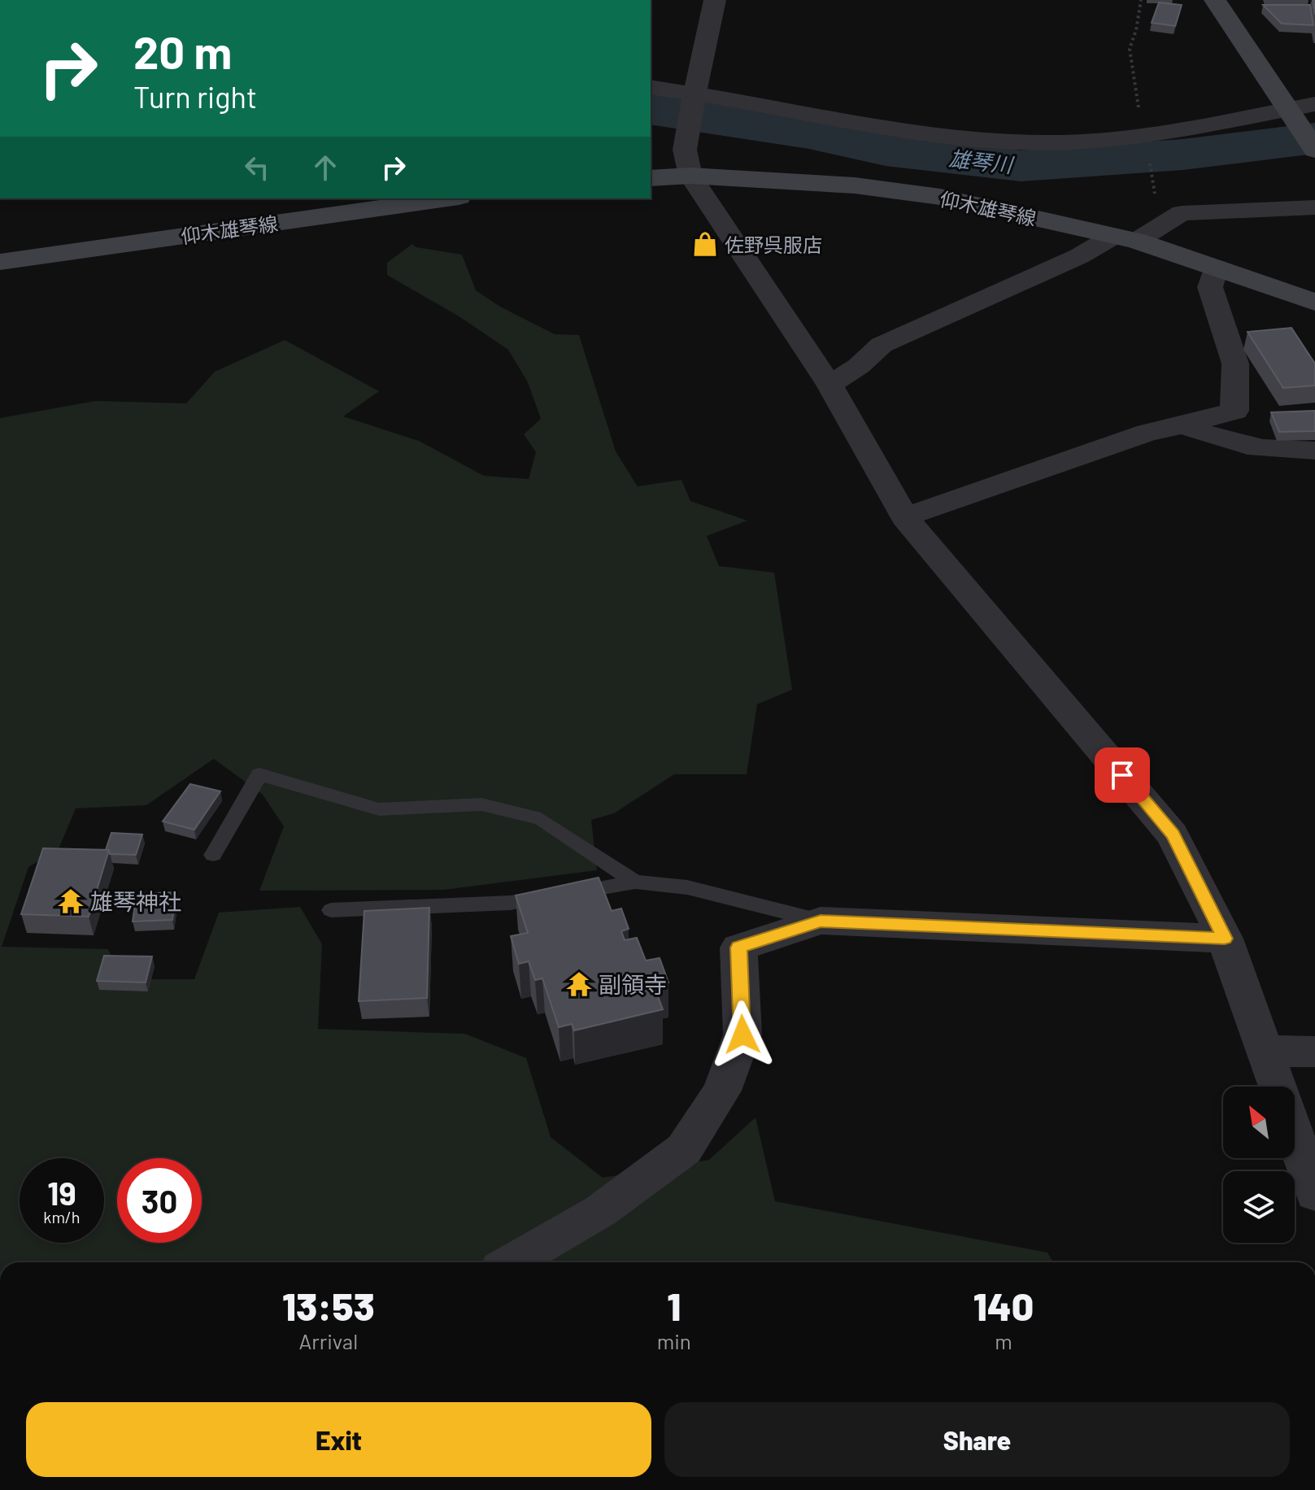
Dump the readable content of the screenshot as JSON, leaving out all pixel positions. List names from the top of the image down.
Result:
{
  "streets": {
    "main road": ["仰木雄琴線"]
  },
  "water": ["雄琴川"],
  "places": {
    "shop": ["佐野呉服店"],
    "temple": ["雄琴神社", "副領寺"]
  },
  "north": "top left",
  "page": {
    "turn": ["20 m", "Turn right"],
    "speed": "19 km/h",
    "limit": "30",
    "eta": [
      "13:53",
      "Arrival",
      "1",
      "min",
      "140",
      "m"
    ],
    "buttons": ["Exit", "Share"]
  }
}
